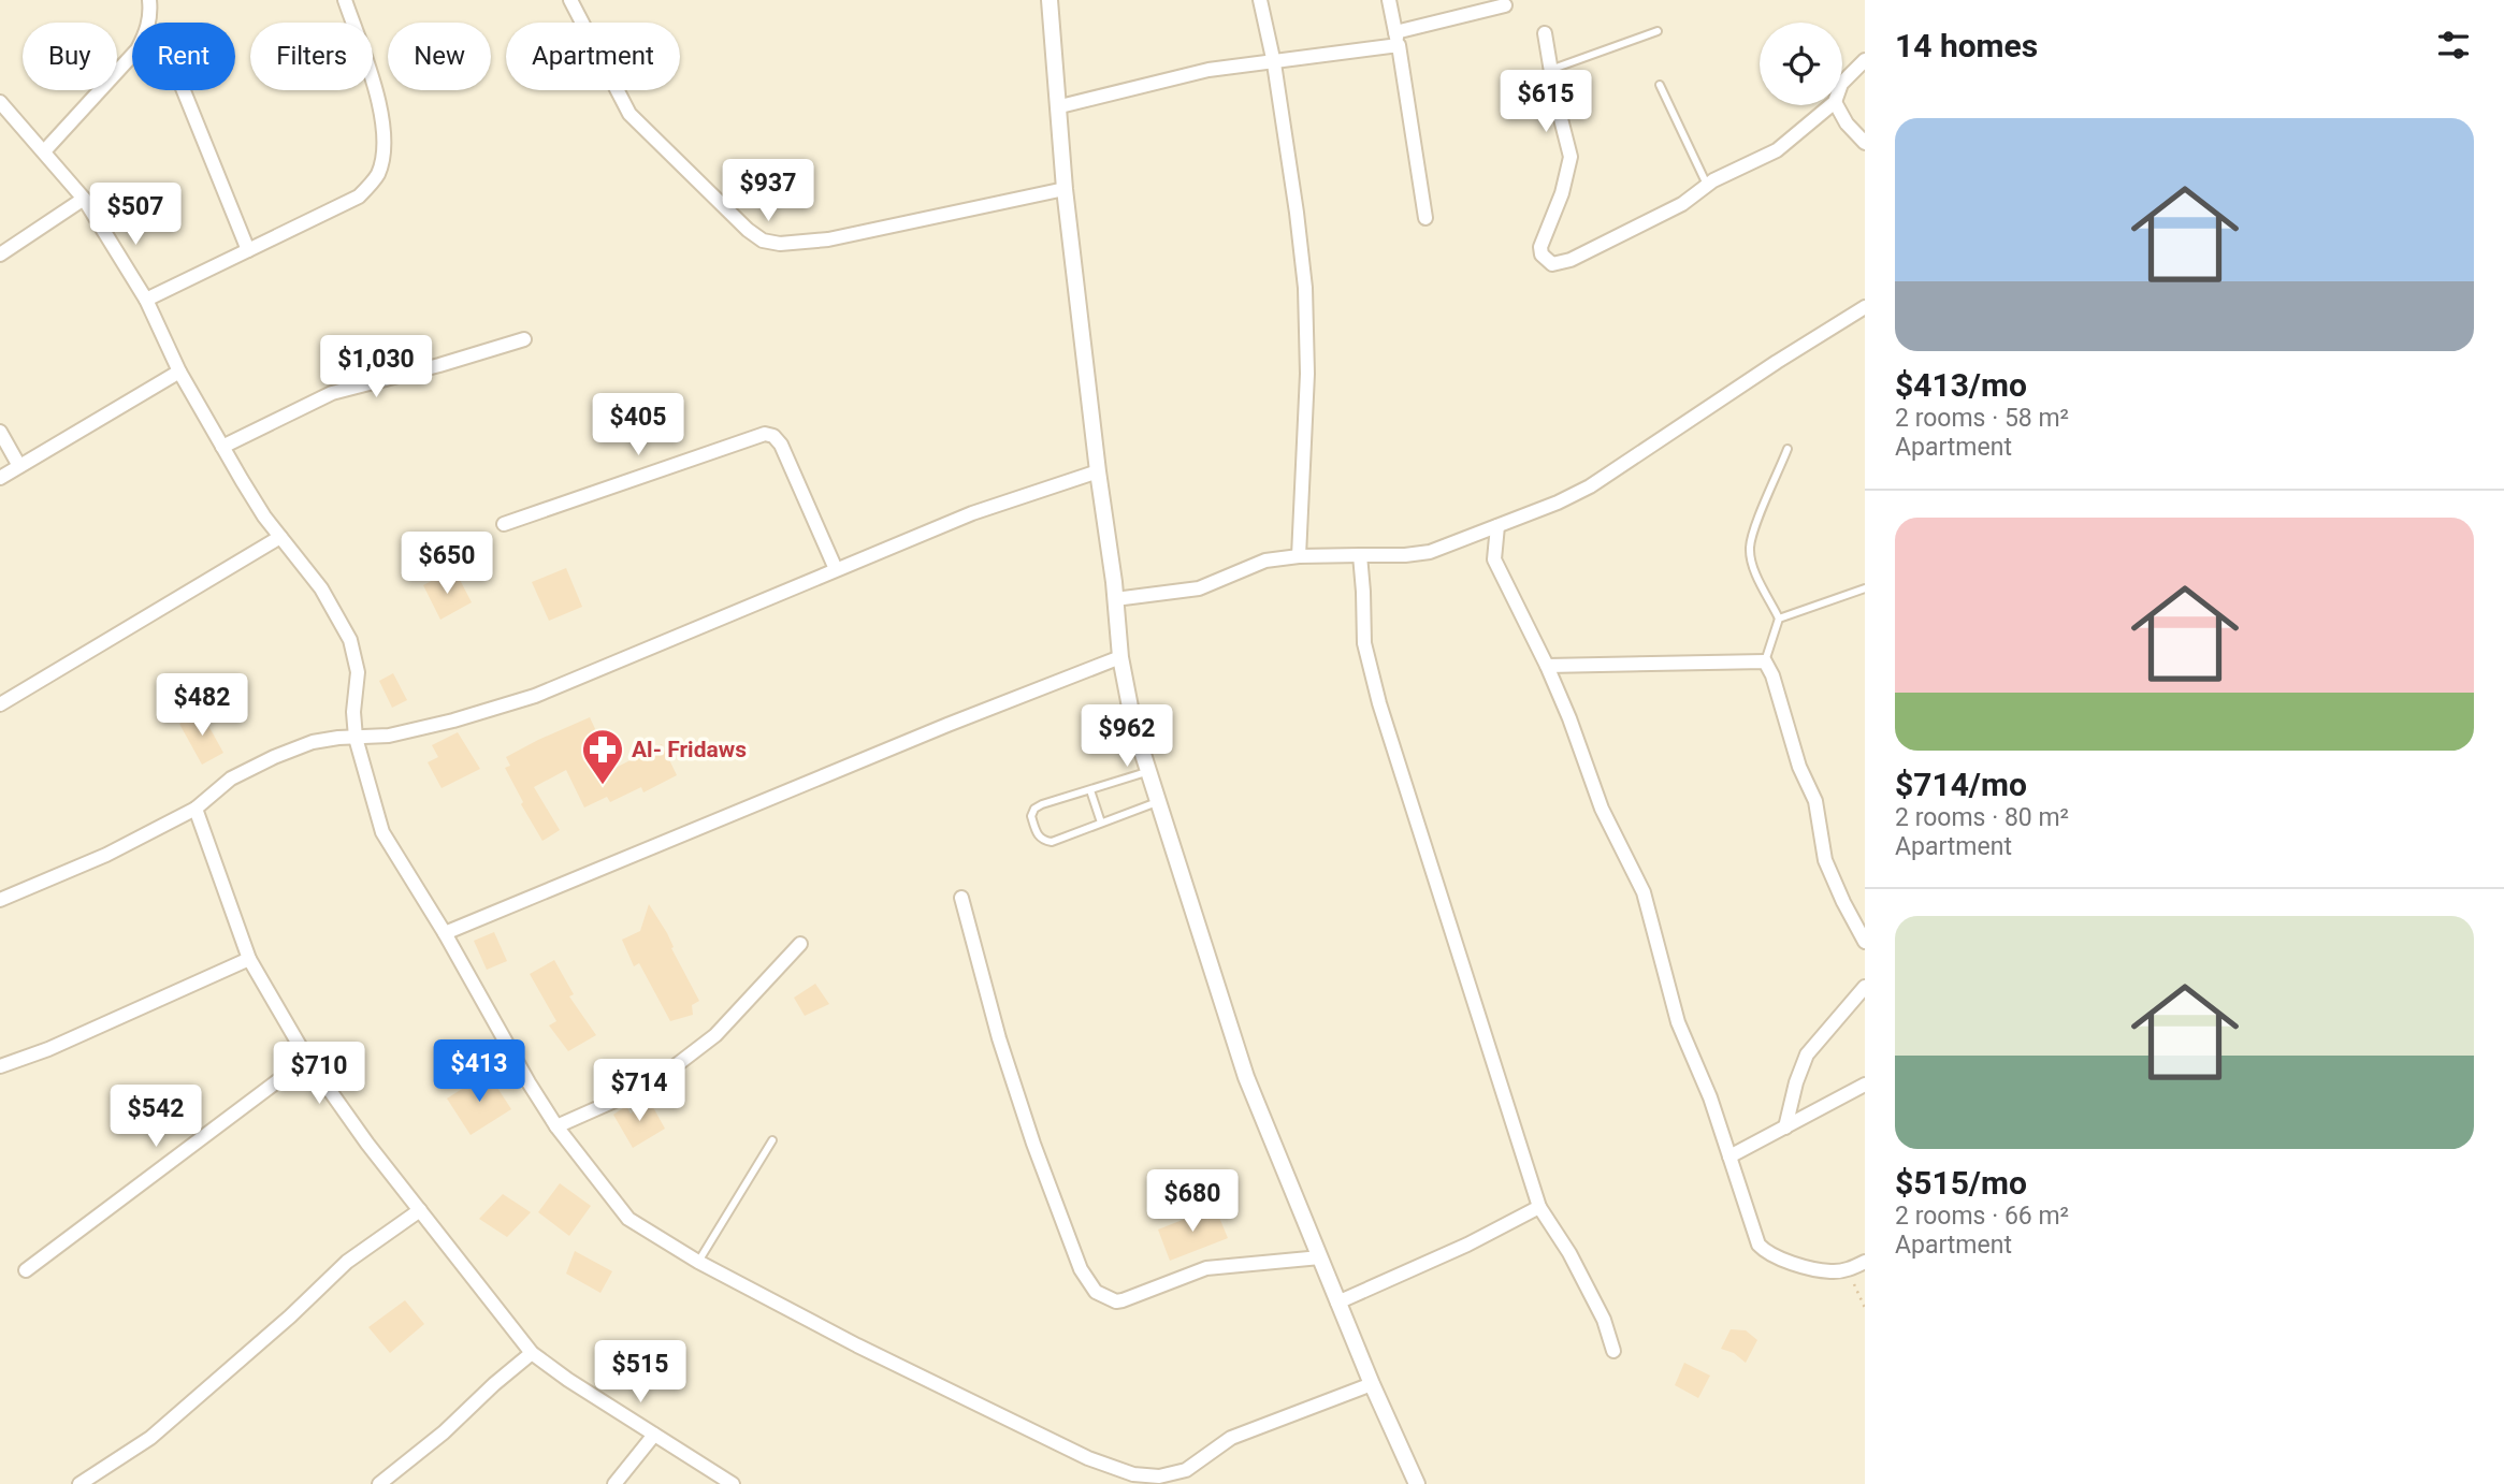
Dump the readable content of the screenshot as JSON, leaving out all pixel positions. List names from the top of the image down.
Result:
{
  "places": {
    "pharmacy": ["Al- Fridaws"]
  },
  "page": {
    "heading": "14 homes",
    "chip": [
      "Buy",
      "Rent",
      "Filters",
      "New",
      "Apartment"
    ],
    "price": [
      "$615",
      "$937",
      "$507",
      "$1,030",
      "$405",
      "$650",
      "$482",
      "$962",
      "$413",
      "$710",
      "$714",
      "$542",
      "$680",
      "$515"
    ],
    "list": [
      {
        "name": "$413/mo",
        "note": "2 rooms · 58 m² · Apartment"
      },
      {
        "name": "$714/mo",
        "note": "2 rooms · 80 m² · Apartment"
      },
      {
        "name": "$515/mo",
        "note": "2 rooms · 66 m² · Apartment"
      }
    ]
  }
}
